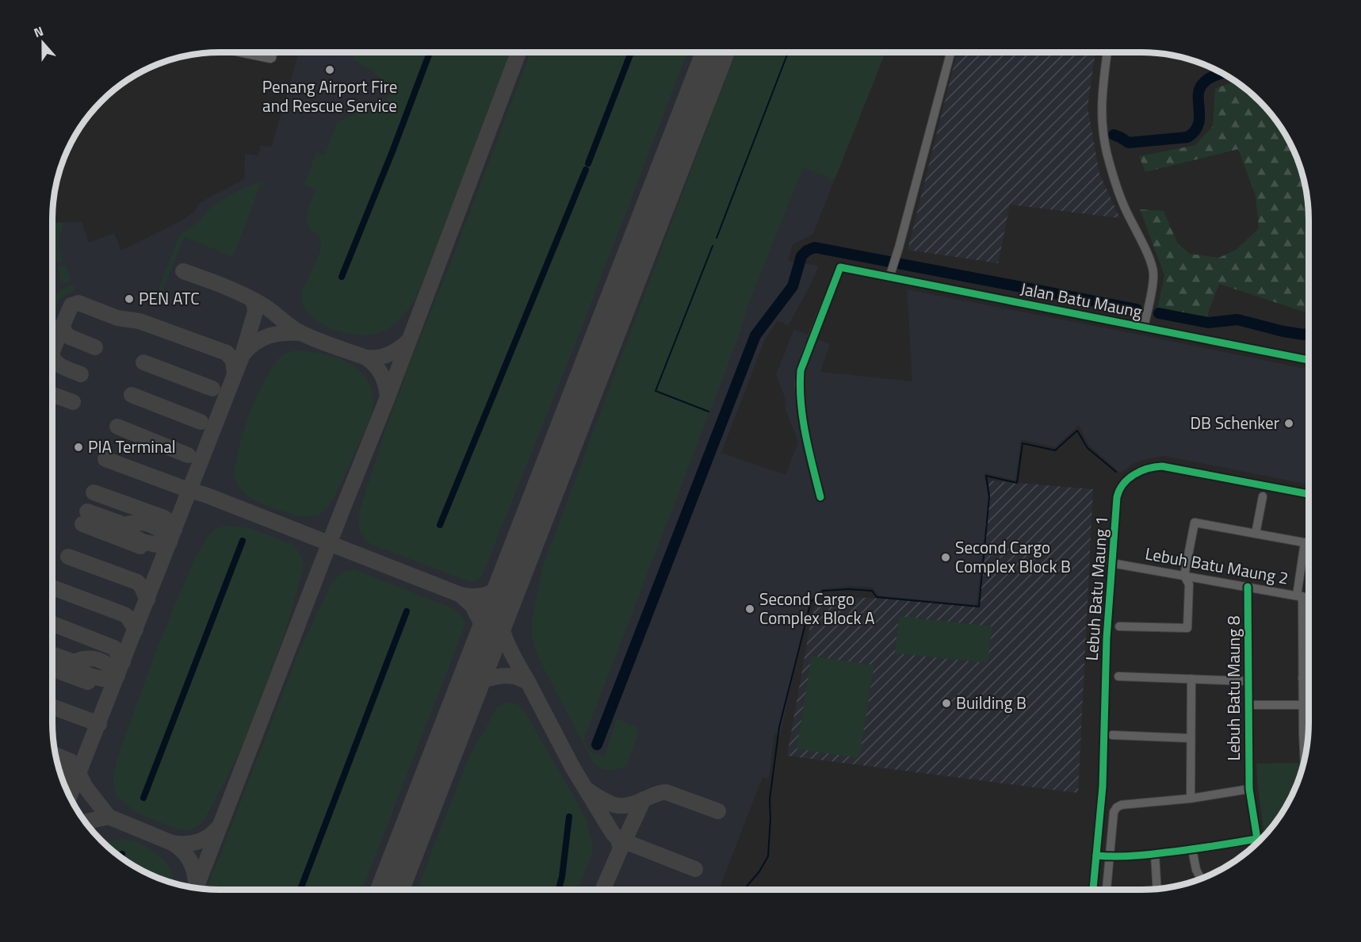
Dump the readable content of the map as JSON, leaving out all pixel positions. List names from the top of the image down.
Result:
{
  "streets": {
    "street": [
      "Jalan Batu Maung",
      "Lebuh Batu Maung 2",
      "Lebuh Batu Maung 1",
      "Lebuh Batu Maung 8"
    ]
  },
  "crossings": [
    ["Lebuh Batu Maung 2", "Lebuh Batu Maung 1"],
    ["Lebuh Batu Maung 2", "Lebuh Batu Maung 8"]
  ],
  "places": [
    "Penang Airport Fire and Rescue Service",
    "PEN ATC",
    "DB Schenker",
    "PIA Terminal",
    "Second Cargo Complex Block B",
    "Second Cargo Complex Block A",
    "Building B"
  ],
  "north": "top"
}
